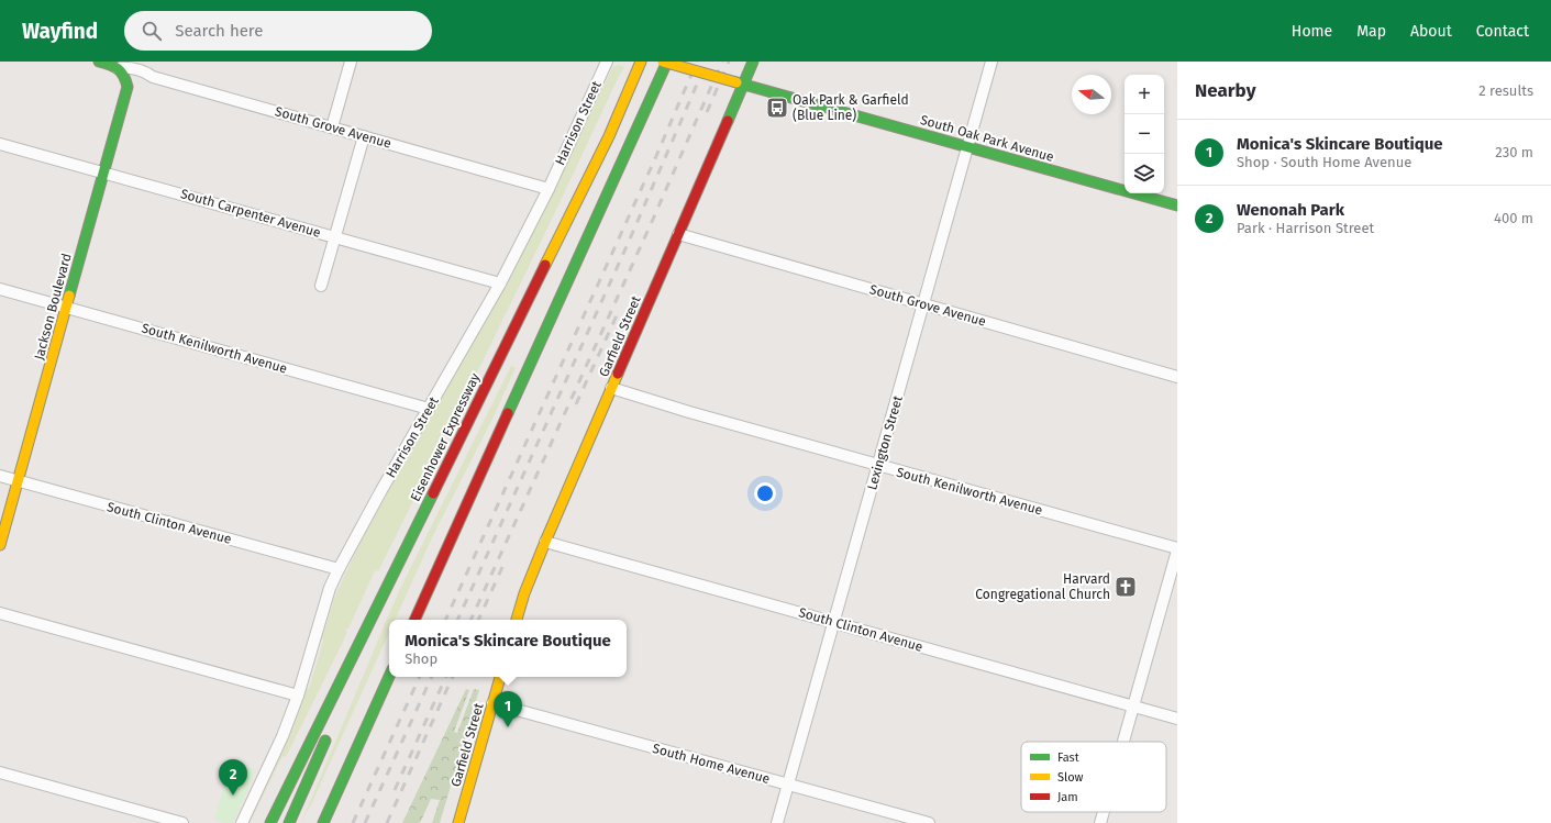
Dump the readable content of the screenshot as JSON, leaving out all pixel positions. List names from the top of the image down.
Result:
{
  "streets": {
    "main road": [
      "South Grove Avenue",
      "South Oak Park Avenue",
      "Jackson Boulevard",
      "Garfield Street",
      "Eisenhower Expressway"
    ],
    "street": [
      "Harrison Street",
      "South Carpenter Avenue",
      "South Kenilworth Avenue",
      "Lexington Street",
      "South Clinton Avenue",
      "South Home Avenue"
    ]
  },
  "crossings": [
    ["Harrison Street", "South Grove Avenue"],
    ["Harrison Street", "South Carpenter Avenue"],
    ["Harrison Street", "South Kenilworth Avenue"],
    ["Harrison Street", "South Clinton Avenue"],
    ["South Grove Avenue", "Jackson Boulevard"],
    ["South Grove Avenue", "Garfield Street"],
    ["South Grove Avenue", "Lexington Street"],
    ["South Oak Park Avenue", "Garfield Street"],
    ["South Oak Park Avenue", "Lexington Street"],
    ["South Carpenter Avenue", "Jackson Boulevard"],
    ["Jackson Boulevard", "South Kenilworth Avenue"],
    ["Jackson Boulevard", "South Clinton Avenue"],
    ["Garfield Street", "South Kenilworth Avenue"],
    ["Garfield Street", "South Clinton Avenue"],
    ["Garfield Street", "South Home Avenue"],
    ["South Kenilworth Avenue", "Lexington Street"],
    ["Lexington Street", "South Clinton Avenue"],
    ["Lexington Street", "South Home Avenue"]
  ],
  "places": {
    "bus stop": ["Oak Park & Garfield (Blue Line)"],
    "church": ["Harvard Congregational Church"]
  },
  "legend": ["Fast", "Slow", "Jam"],
  "north": "left",
  "page": {
    "header": "Wayfind",
    "search": "Search here",
    "nav": [
      "Home",
      "Map",
      "About",
      "Contact"
    ],
    "heading": ["Nearby", "2 results"],
    "map_buttons": ["+", "−"],
    "list": [
      {
        "mark": "1",
        "name": "Monica's Skincare Boutique",
        "note": "Shop · South Home Avenue",
        "value": "230 m"
      },
      {
        "mark": "2",
        "name": "Wenonah Park",
        "note": "Park · Harrison Street",
        "value": "400 m"
      }
    ],
    "popup": ["Monica's Skincare Boutique", "Shop"],
    "pins": ["1", "2"]
  }
}
